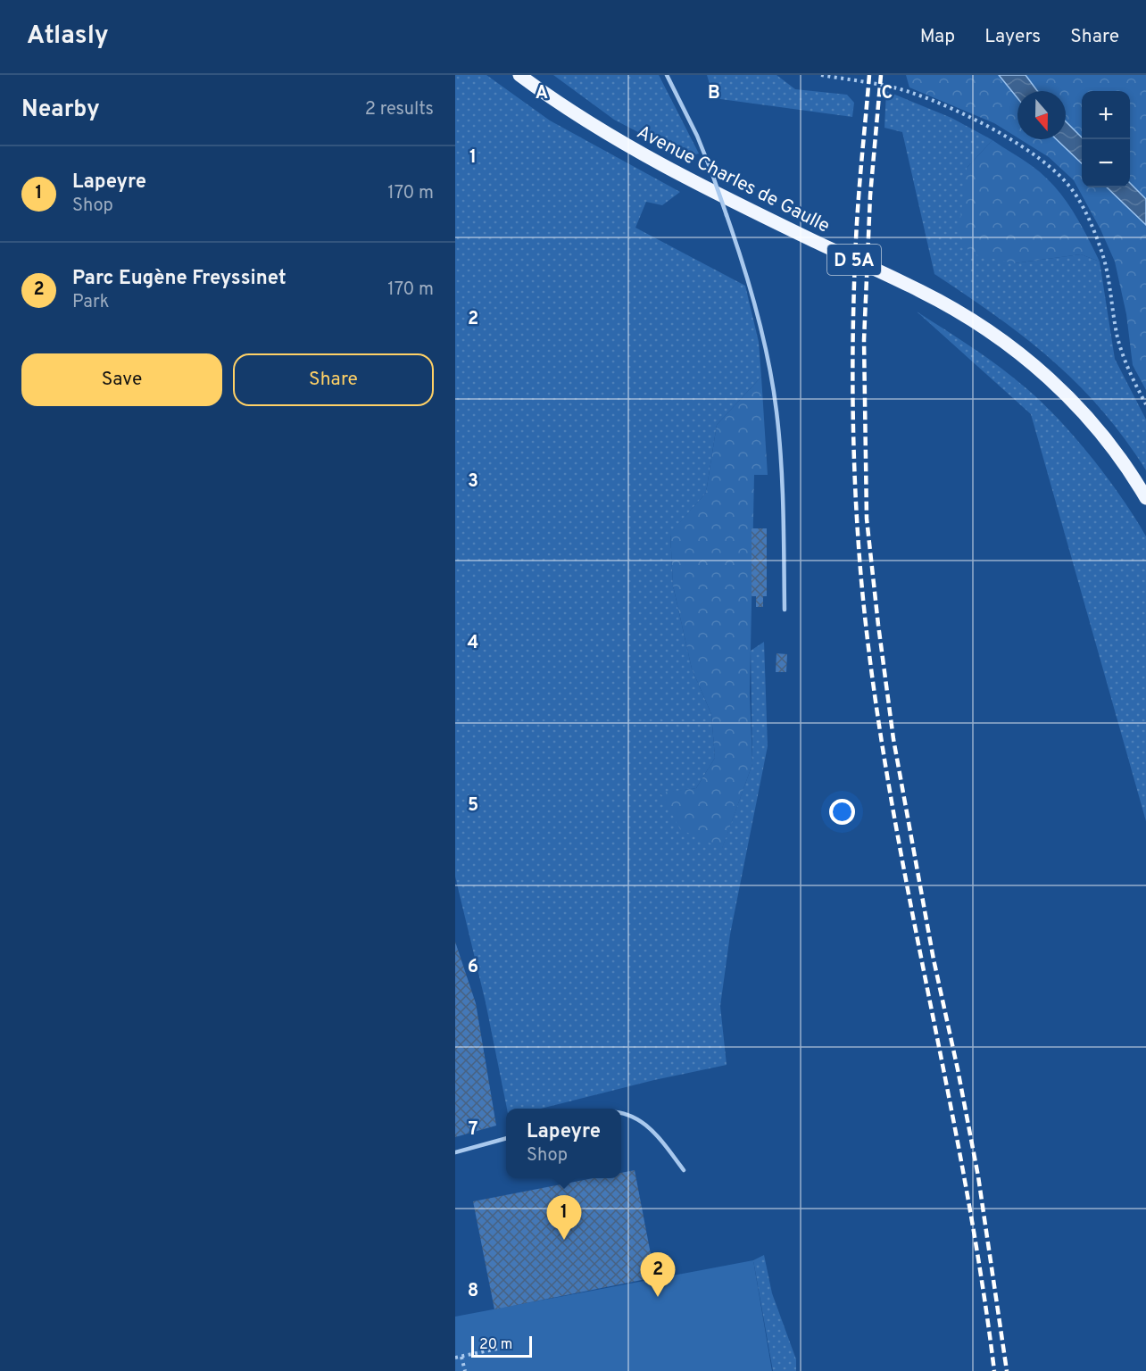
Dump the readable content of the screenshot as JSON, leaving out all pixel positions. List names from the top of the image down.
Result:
{
  "streets": {
    "main road": ["Avenue Charles de Gaulle", "D 5A"]
  },
  "scale_bar": "20 m",
  "north": "bottom",
  "page": {
    "header": "Atlasly",
    "nav": ["Map", "Layers", "Share"],
    "heading": ["Nearby", "2 results"],
    "map_buttons": ["+", "−"],
    "list": [
      {
        "mark": "1",
        "name": "Lapeyre",
        "note": "Shop",
        "value": "170 m"
      },
      {
        "mark": "2",
        "name": "Parc Eugène Freyssinet",
        "note": "Park",
        "value": "170 m"
      }
    ],
    "buttons": ["Save", "Share"],
    "popup": ["Lapeyre", "Shop"],
    "pins": ["1", "2"],
    "scale": "20 m"
  },
  "grid": {
    "columns": ["A", "B", "C"],
    "rows": [
      "1",
      "2",
      "3",
      "4",
      "5",
      "6",
      "7",
      "8"
    ]
  }
}
